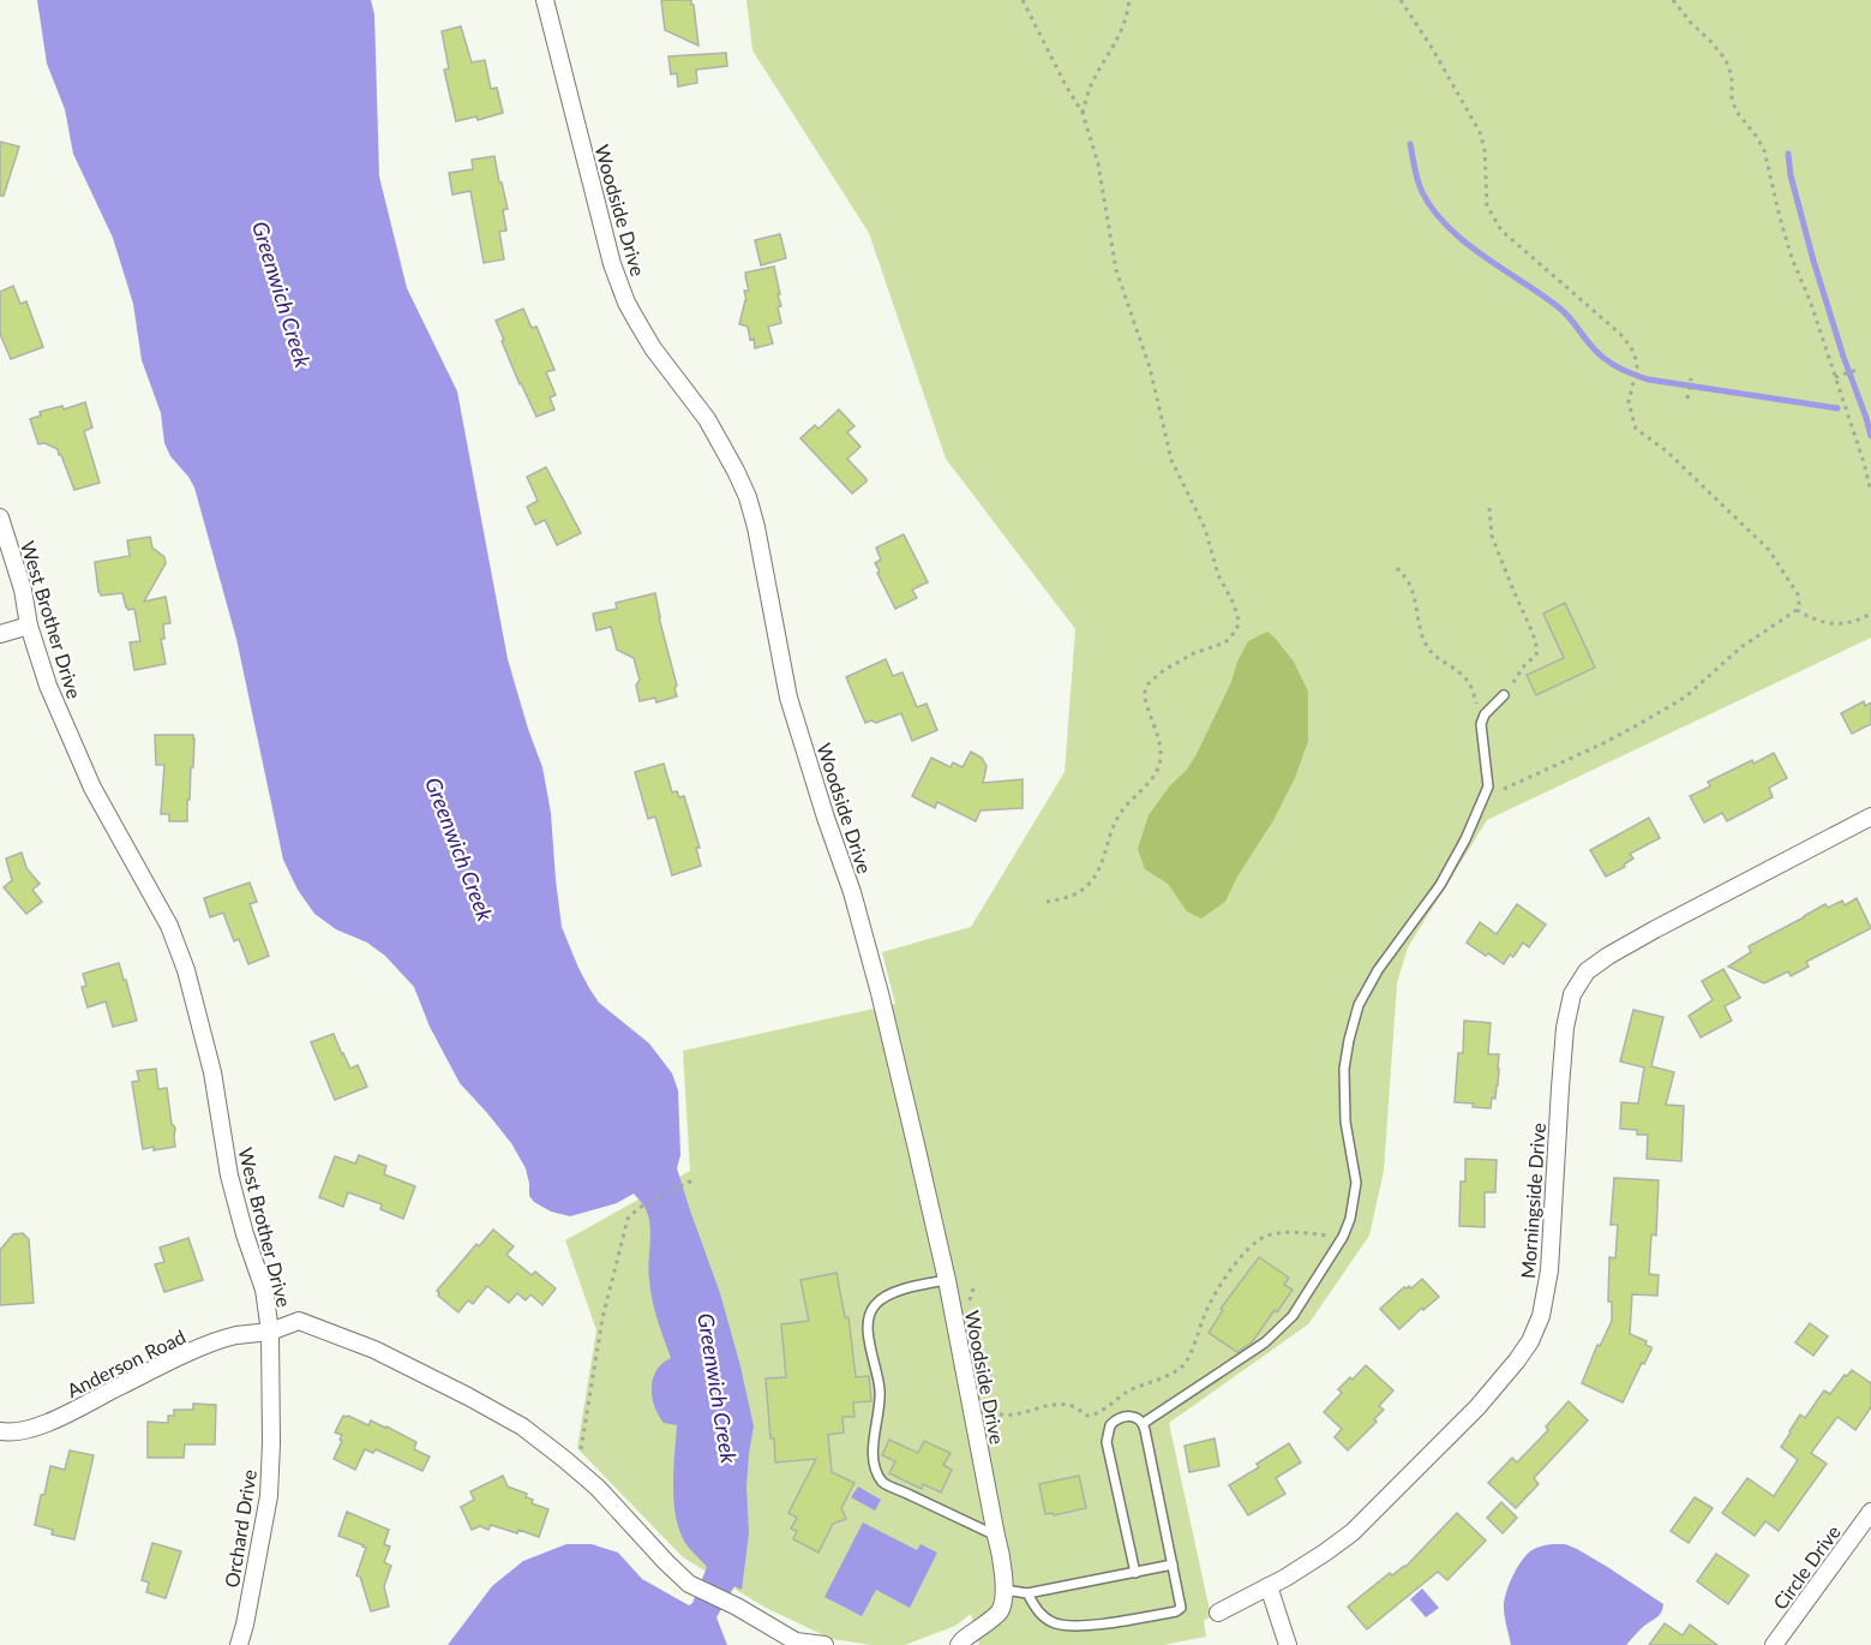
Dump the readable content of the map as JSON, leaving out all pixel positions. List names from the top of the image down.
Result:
{
  "streets": {
    "street": [
      "Woodside Drive",
      "West Brother Drive",
      "Morningside Drive",
      "Anderson Road",
      "Orchard Drive",
      "Circle Drive"
    ]
  },
  "crossings": [
    ["West Brother Drive", "Anderson Road"],
    ["West Brother Drive", "Orchard Drive"],
    ["Anderson Road", "Orchard Drive"]
  ],
  "water": ["Greenwich Creek"]
}
